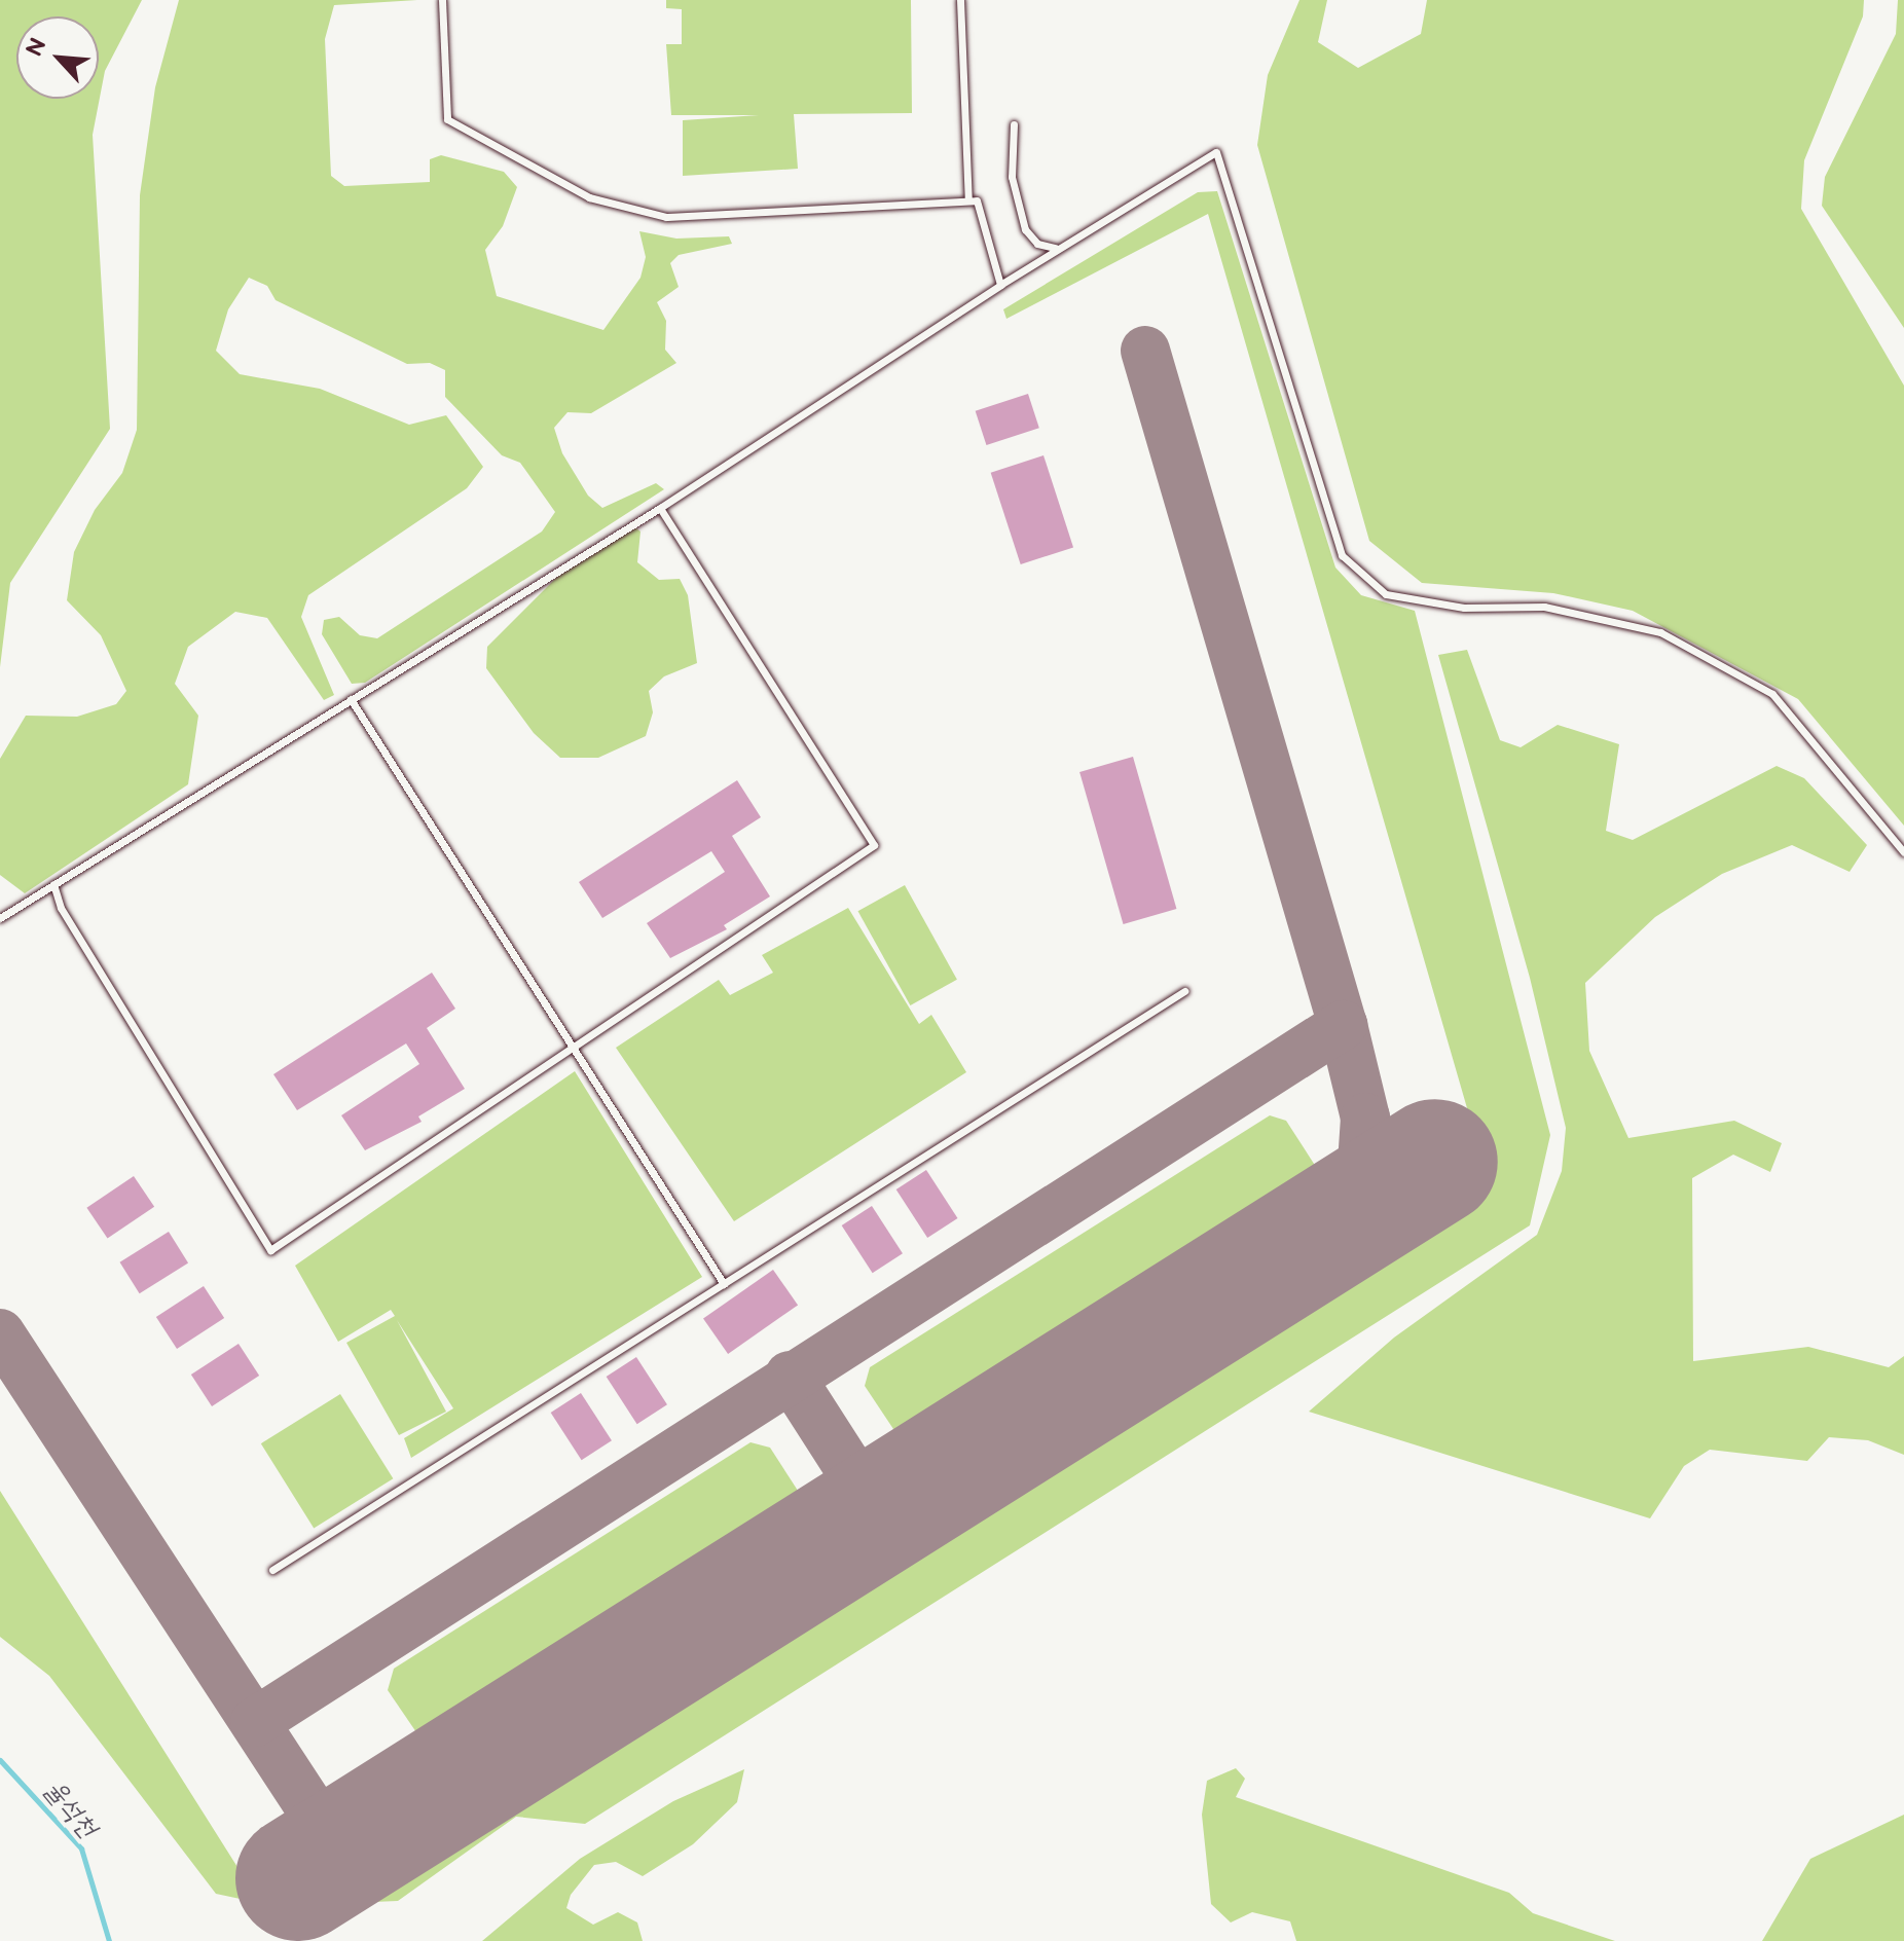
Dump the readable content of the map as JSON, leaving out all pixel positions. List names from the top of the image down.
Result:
{
  "water": ["율석천"],
  "north": "top left"
}
